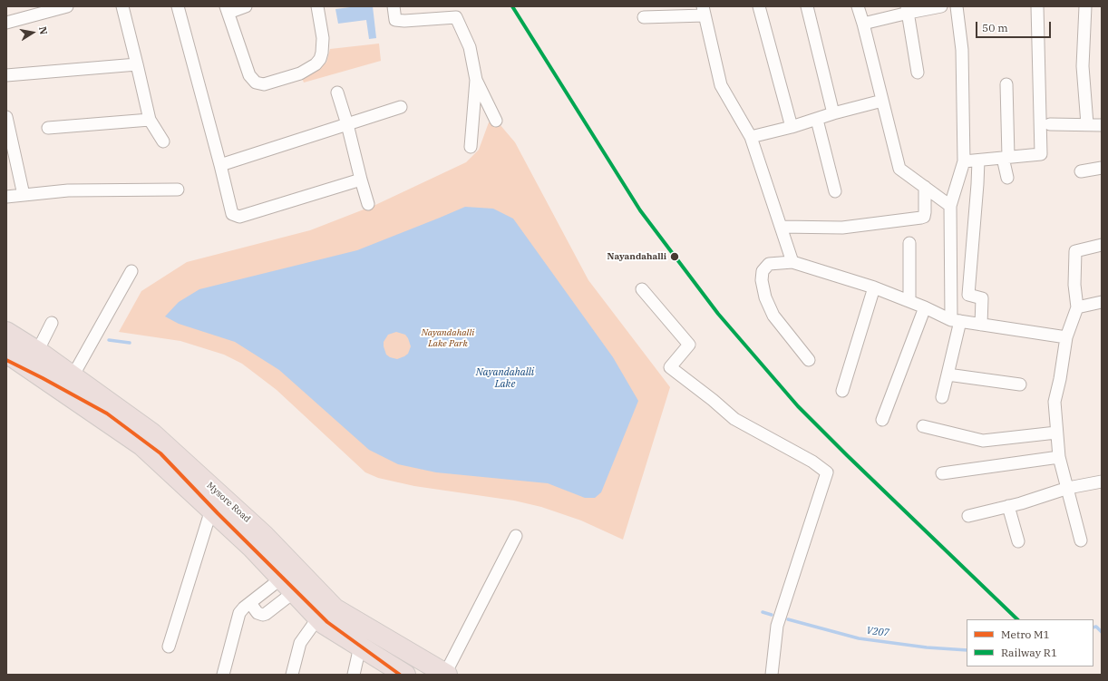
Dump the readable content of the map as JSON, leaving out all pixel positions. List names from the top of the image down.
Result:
{
  "streets": {
    "highway": ["Mysore Road"]
  },
  "water": ["Nayandahalli Lake", "V207"],
  "parks": ["Nayandahalli Lake Park"],
  "places": ["Nayandahalli"],
  "lines": ["rail line R1", "metro line M1"],
  "legend": ["Metro M1", "Railway R1"],
  "scale_bar": "50 m",
  "north": "right"
}
